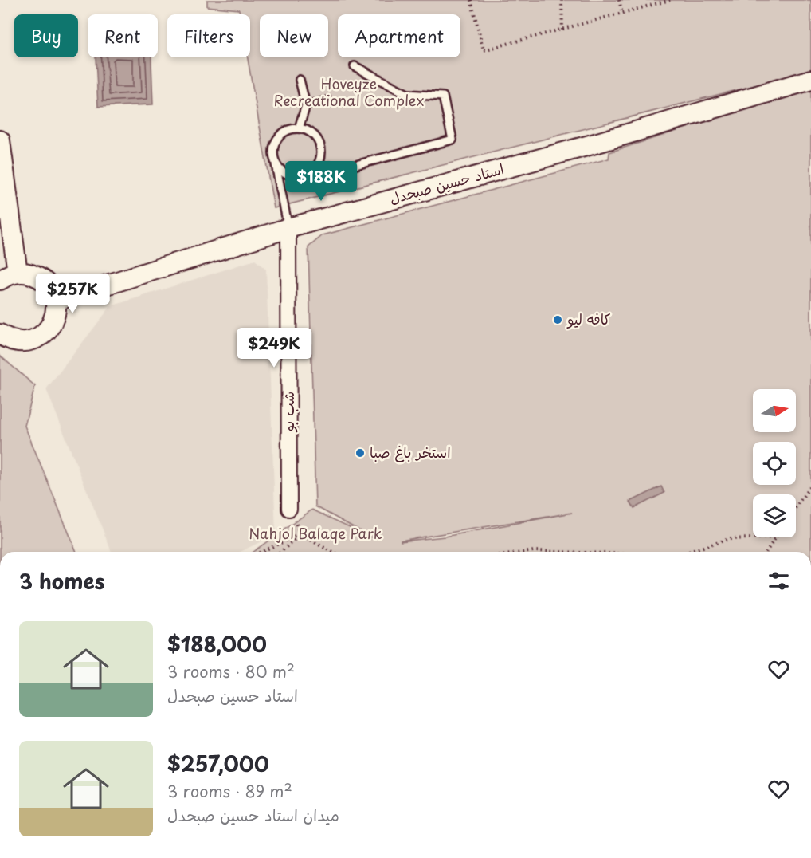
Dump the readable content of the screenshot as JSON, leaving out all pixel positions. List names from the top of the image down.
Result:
{
  "streets": {
    "street": ["استاد حسین صبحدل", "شب بو"]
  },
  "crossings": [
    ["استاد حسین صبحدل", "شب بو"]
  ],
  "parks": ["Hoveyze Recreational Complex", "Nahjol Balaqe Park"],
  "places": ["کافه لیو", "استخر باغ صبا"],
  "north": "right",
  "page": {
    "chip": [
      "Buy",
      "Rent",
      "Filters",
      "New",
      "Apartment"
    ],
    "price": ["$188K", "$257K", "$249K"],
    "heading": "3 homes",
    "list": [
      {
        "name": "$188,000",
        "note": "3 rooms · 80 m² · استاد حسین صبحدل"
      },
      {
        "name": "$257,000",
        "note": "3 rooms · 89 m² · میدان استاد حسین صبحدل"
      }
    ]
  }
}
